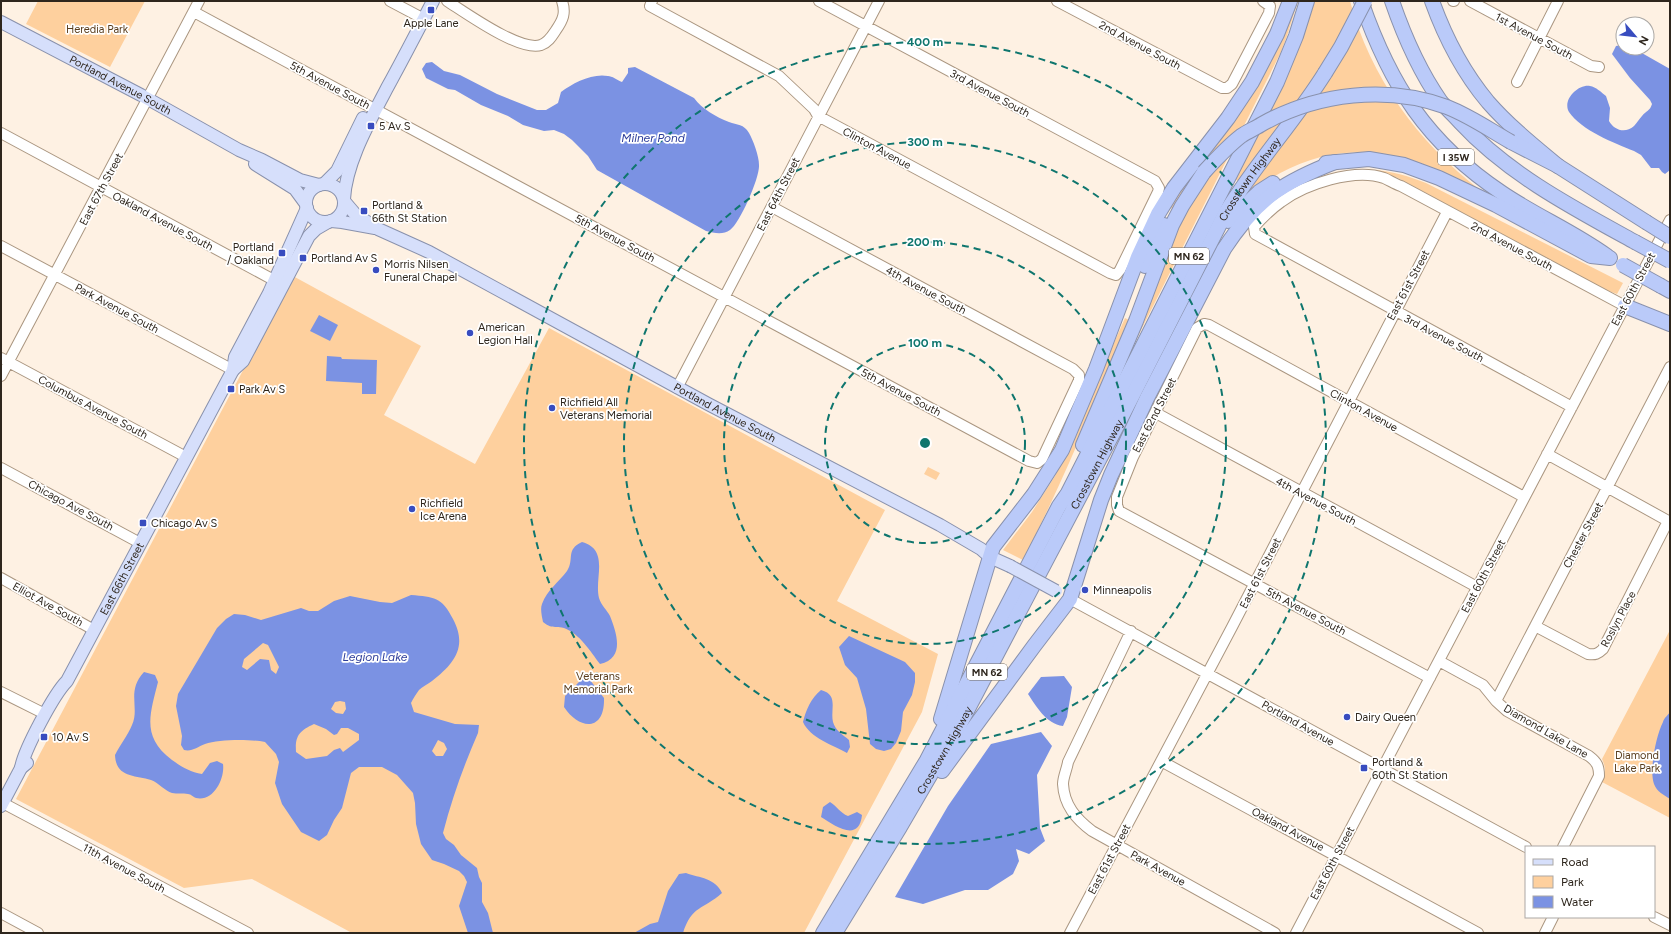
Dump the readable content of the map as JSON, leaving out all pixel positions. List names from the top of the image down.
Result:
{
  "streets": {
    "highway": ["I 35W", "Crosstown Highway", "MN 62"],
    "main road": ["Portland Avenue South", "East 66th Street"],
    "street": [
      "1st Avenue South",
      "2nd Avenue South",
      "5th Avenue South",
      "3rd Avenue South",
      "Clinton Avenue",
      "East 67th Street",
      "East 64th Street",
      "Oakland Avenue South",
      "East 61st Street",
      "East 60th Street",
      "4th Avenue South",
      "Park Avenue South",
      "Columbus Avenue South",
      "East 62nd Street",
      "Chicago Ave South",
      "Chester Street",
      "Elliot Ave South",
      "Roslyn Place",
      "Portland Avenue",
      "Diamond Lake Lane",
      "Oakland Avenue",
      "11th Avenue South",
      "Park Avenue"
    ]
  },
  "crossings": [
    ["2nd Avenue South", "3rd Avenue South"],
    ["2nd Avenue South", "East 61st Street"],
    ["2nd Avenue South", "East 60th Street"],
    ["5th Avenue South", "East 67th Street"],
    ["5th Avenue South", "East 64th Street"],
    ["5th Avenue South", "East 61st Street"],
    ["5th Avenue South", "East 60th Street"],
    ["5th Avenue South", "4th Avenue South"],
    ["5th Avenue South", "East 62nd Street"],
    ["Portland Avenue South", "East 67th Street"],
    ["Portland Avenue South", "East 64th Street"],
    ["Portland Avenue South", "East 66th Street"],
    ["Portland Avenue South", "Portland Avenue"],
    ["3rd Avenue South", "Clinton Avenue"],
    ["3rd Avenue South", "East 64th Street"],
    ["3rd Avenue South", "East 61st Street"],
    ["3rd Avenue South", "East 60th Street"],
    ["Clinton Avenue", "East 64th Street"],
    ["Clinton Avenue", "East 61st Street"],
    ["Clinton Avenue", "East 60th Street"],
    ["Clinton Avenue", "East 62nd Street"],
    ["East 67th Street", "Oakland Avenue South"],
    ["East 67th Street", "Park Avenue South"],
    ["East 67th Street", "Columbus Avenue South"],
    ["East 64th Street", "4th Avenue South"],
    ["Oakland Avenue South", "East 66th Street"],
    ["East 61st Street", "4th Avenue South"],
    ["East 61st Street", "Portland Avenue"],
    ["East 61st Street", "Oakland Avenue"],
    ["East 61st Street", "Park Avenue"],
    ["East 60th Street", "4th Avenue South"],
    ["East 60th Street", "Portland Avenue"],
    ["East 60th Street", "Diamond Lake Lane"],
    ["East 60th Street", "Oakland Avenue"],
    ["4th Avenue South", "East 62nd Street"],
    ["Park Avenue South", "East 66th Street"],
    ["Columbus Avenue South", "East 66th Street"],
    ["Chicago Ave South", "East 66th Street"],
    ["Chester Street", "Roslyn Place"],
    ["Chester Street", "Diamond Lake Lane"],
    ["East 66th Street", "Elliot Ave South"],
    ["East 66th Street", "11th Avenue South"],
    ["Portland Avenue", "Park Avenue"]
  ],
  "water": ["Milner Pond", "Legion Lake"],
  "parks": ["Heredia Park", "Veterans Memorial Park", "Diamond Lake Park"],
  "places": {
    "transit": [
      "Apple Lane",
      "5 Av S",
      "Portland & 66th St Station",
      "Portland / Oakland",
      "Portland Av S",
      "Park Av S",
      "Chicago Av S",
      "10 Av S",
      "Portland & 60th St Station"
    ],
    "other": [
      "Morris Nilsen Funeral Chapel",
      "American Legion Hall",
      "Richfield All Veterans Memorial",
      "Richfield Ice Arena",
      "Minneapolis",
      "Dairy Queen"
    ]
  },
  "legend": ["Road", "Park", "Water"],
  "north": "bottom right",
  "rings": [
    "400 m",
    "300 m",
    "200 m",
    "100 m"
  ]
}
